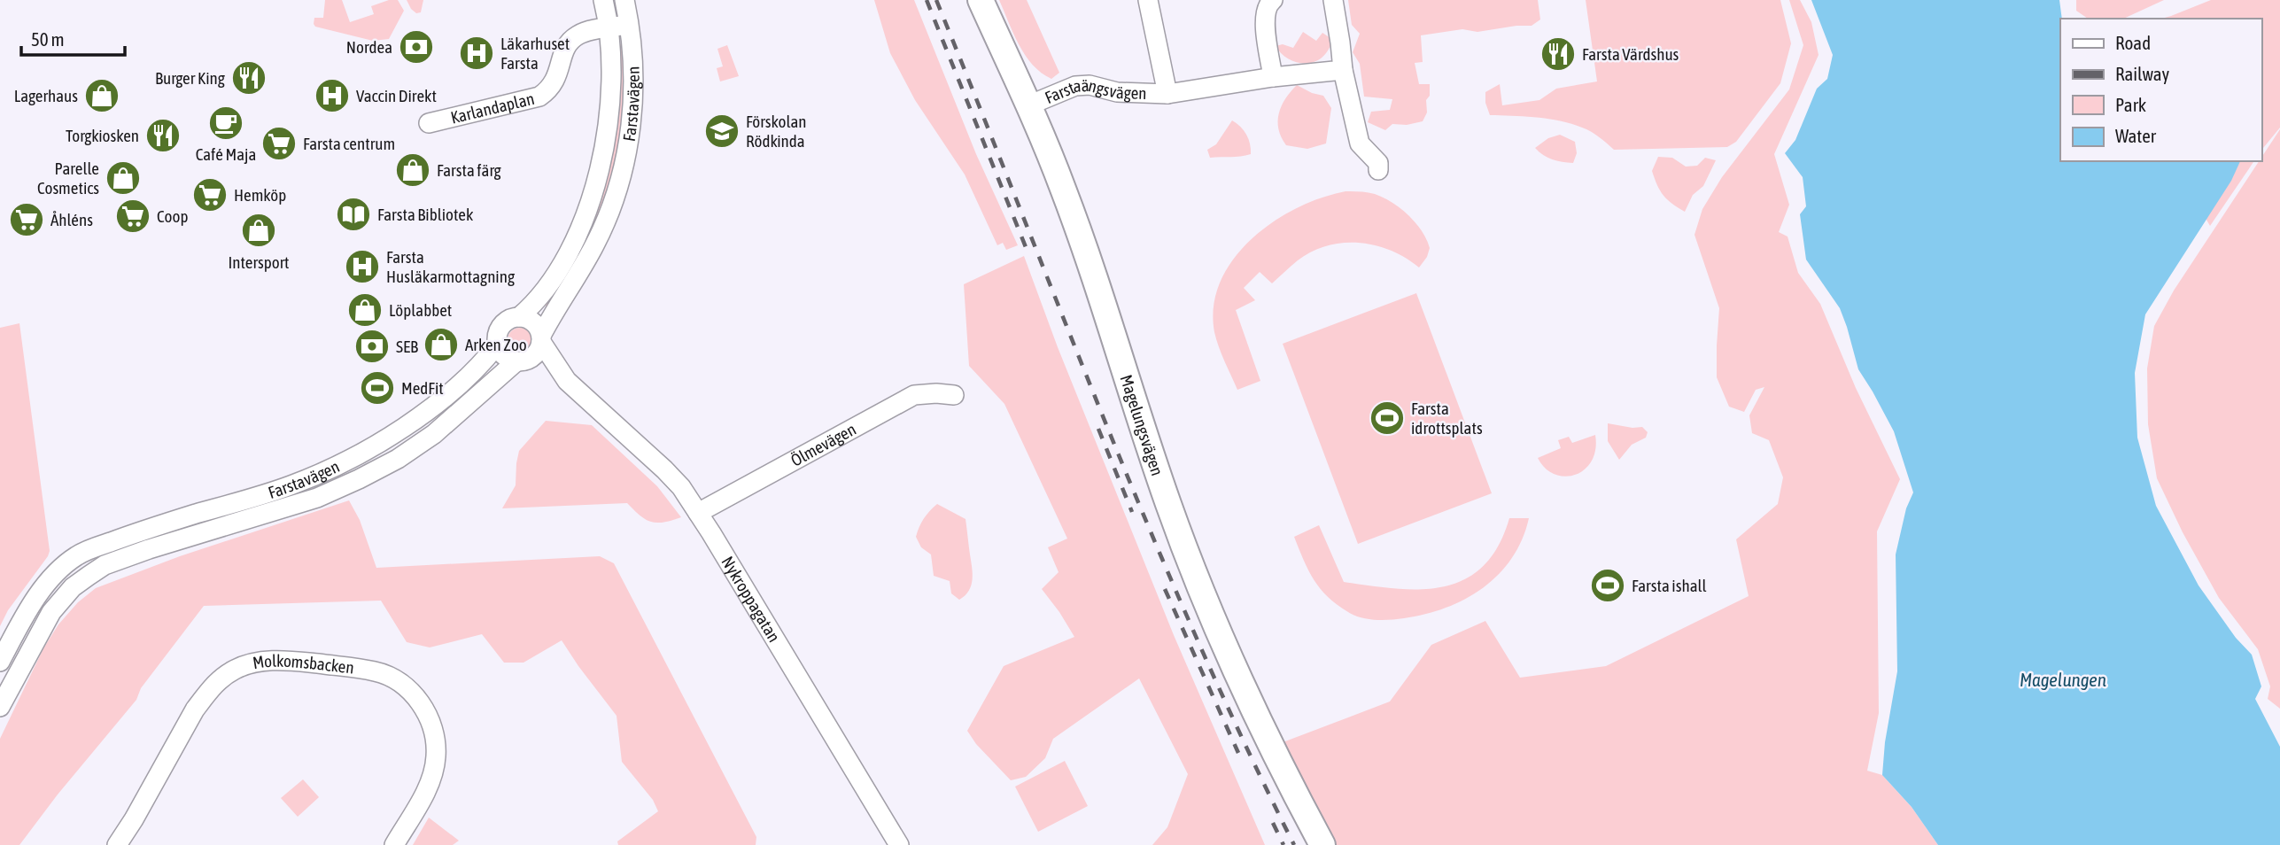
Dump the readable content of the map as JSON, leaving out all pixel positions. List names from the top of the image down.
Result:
{
  "streets": {
    "main road": ["Magelungsvägen"],
    "street": [
      "Farstaängsvägen",
      "Farstavägen",
      "Karlandaplan",
      "Ölmevägen",
      "Nykroppagatan",
      "Molkomsbacken"
    ]
  },
  "crossings": [
    ["Farstaängsvägen", "Magelungsvägen"],
    ["Farstavägen", "Karlandaplan"],
    ["Farstavägen", "Nykroppagatan"],
    ["Ölmevägen", "Nykroppagatan"]
  ],
  "water": ["Magelungen"],
  "places": {
    "bank": ["Nordea", "SEB"],
    "hospital": ["Läkarhuset Farsta", "Vaccin Direkt", "Farsta Husläkarmottagning"],
    "restaurant": ["Farsta Värdshus", "Burger King", "Torgkiosken"],
    "shop": [
      "Lagerhaus",
      "Farsta färg",
      "Parelle Cosmetics",
      "Intersport",
      "Löplabbet",
      "Arken Zoo"
    ],
    "cafe": ["Café Maja"],
    "school or university": ["Förskolan Rödkinda"],
    "supermarket": [
      "Farsta centrum",
      "Hemköp",
      "Coop",
      "Åhléns"
    ],
    "library": ["Farsta Bibliotek"],
    "sports": ["MedFit", "Farsta idrottsplats", "Farsta ishall"]
  },
  "legend": [
    "Road",
    "Railway",
    "Park",
    "Water"
  ],
  "scale_bar": "50 m"
}
